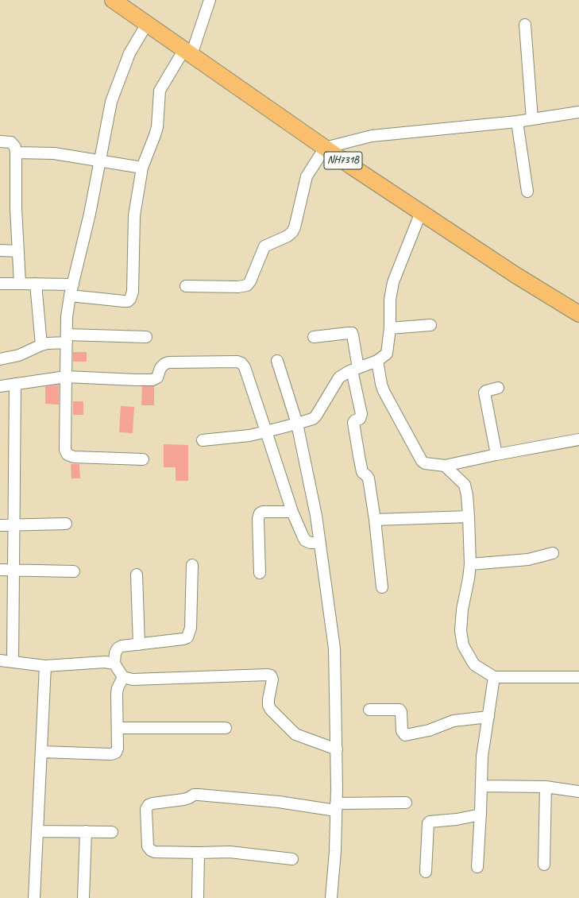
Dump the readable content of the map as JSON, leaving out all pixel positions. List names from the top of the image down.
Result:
{
  "streets": {
    "highway": ["NH731B"]
  }
}
